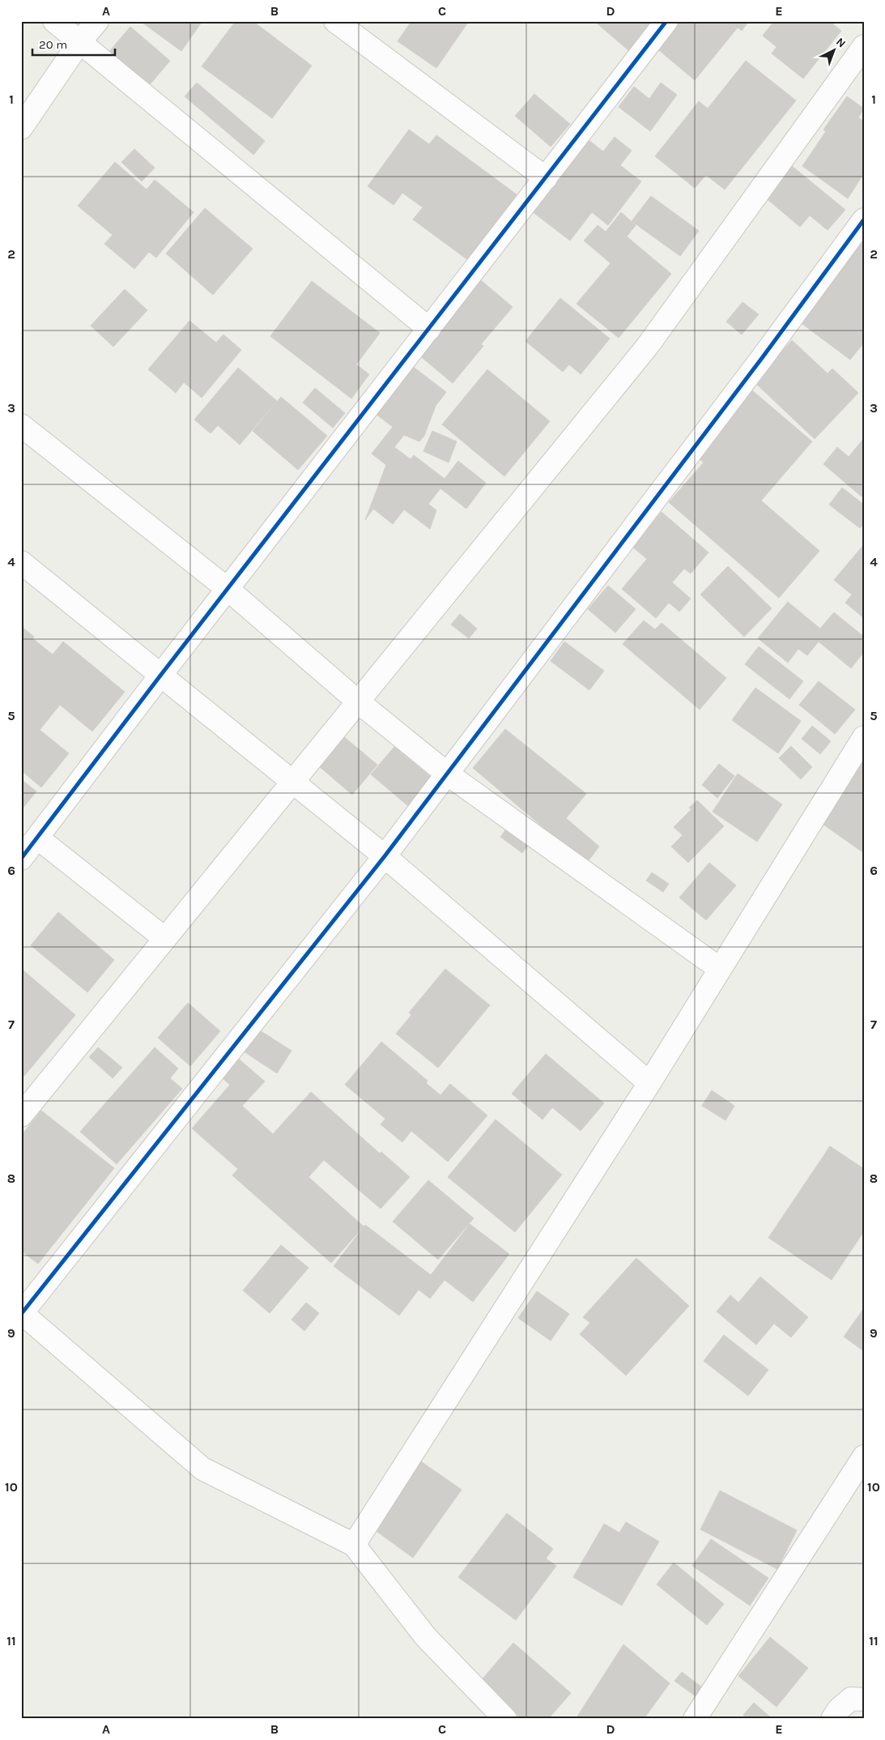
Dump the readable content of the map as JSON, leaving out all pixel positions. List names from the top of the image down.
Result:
{
  "scale_bar": "20 m",
  "north": "top right",
  "grid": {
    "columns": [
      "A",
      "B",
      "C",
      "D",
      "E"
    ],
    "rows": [
      "1",
      "2",
      "3",
      "4",
      "5",
      "6",
      "7",
      "8",
      "9",
      "10",
      "11"
    ]
  }
}
